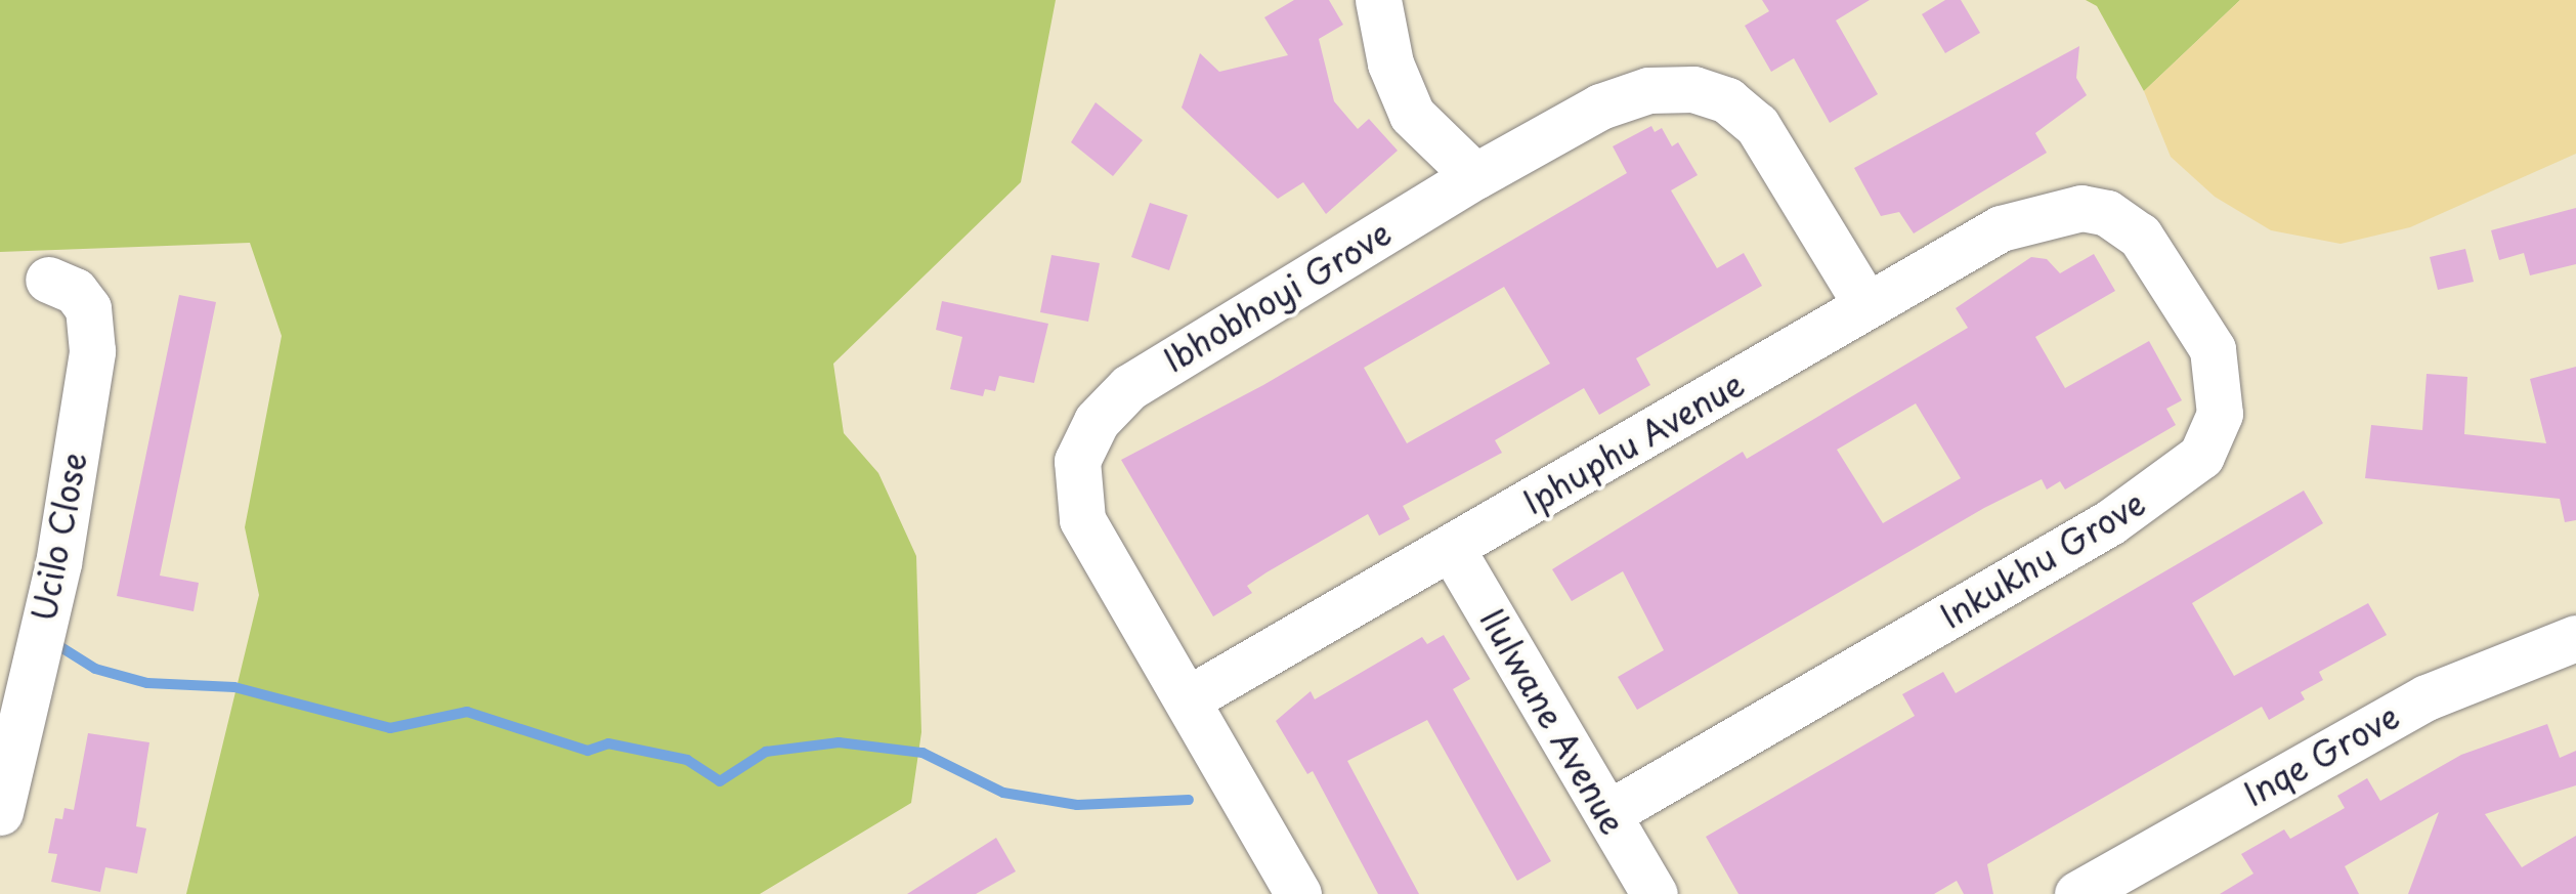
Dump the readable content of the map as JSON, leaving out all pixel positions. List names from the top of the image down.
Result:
{
  "streets": {
    "street": [
      "Ibhobhoyi Grove",
      "Iphuphu Avenue",
      "Ucilo Close",
      "Inkukhu Grove",
      "Ilulwane Avenue",
      "Inqe Grove"
    ]
  },
  "crossings": [
    ["Ibhobhoyi Grove", "Iphuphu Avenue"],
    ["Iphuphu Avenue", "Inkukhu Grove"],
    ["Iphuphu Avenue", "Ilulwane Avenue"],
    ["Inkukhu Grove", "Ilulwane Avenue"]
  ]
}
